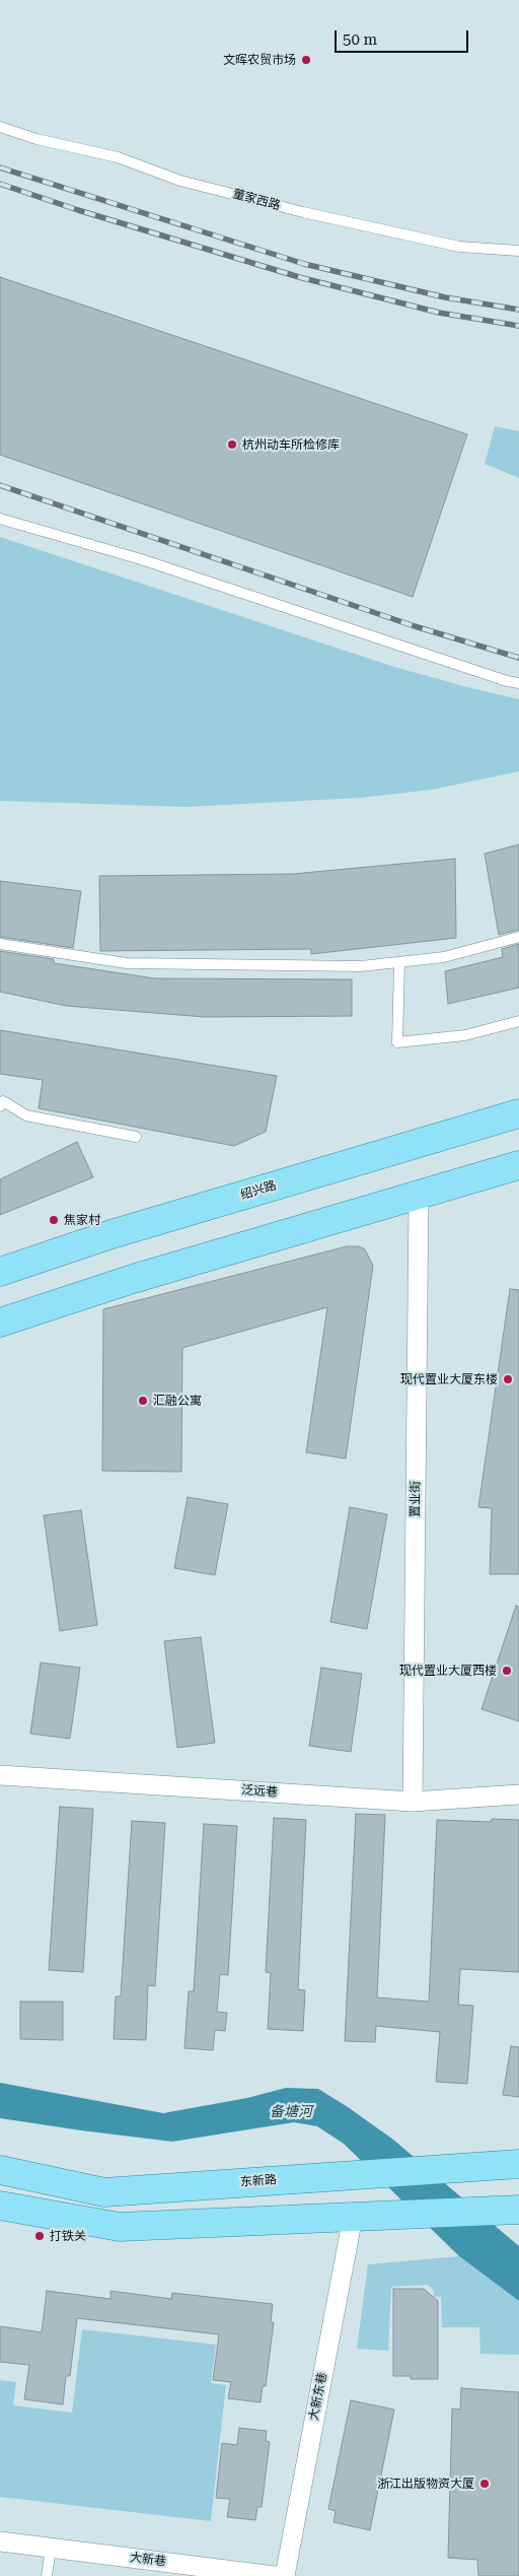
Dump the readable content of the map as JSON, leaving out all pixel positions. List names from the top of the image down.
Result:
{
  "streets": {
    "main road": ["绍兴路", "东新路"],
    "street": [
      "置业街",
      "泛远巷",
      "大新东巷",
      "大新巷"
    ],
    "lane": ["董家西路"]
  },
  "crossings": [
    ["置业街", "泛远巷"]
  ],
  "water": ["备塘河"],
  "places": [
    "文晖农贸市场",
    "杭州动车所检修库",
    "焦家村",
    "现代置业大厦东楼",
    "汇融公寓",
    "现代置业大厦西楼",
    "打铁关",
    "浙江出版物资大厦"
  ],
  "scale_bar": "50 m"
}
